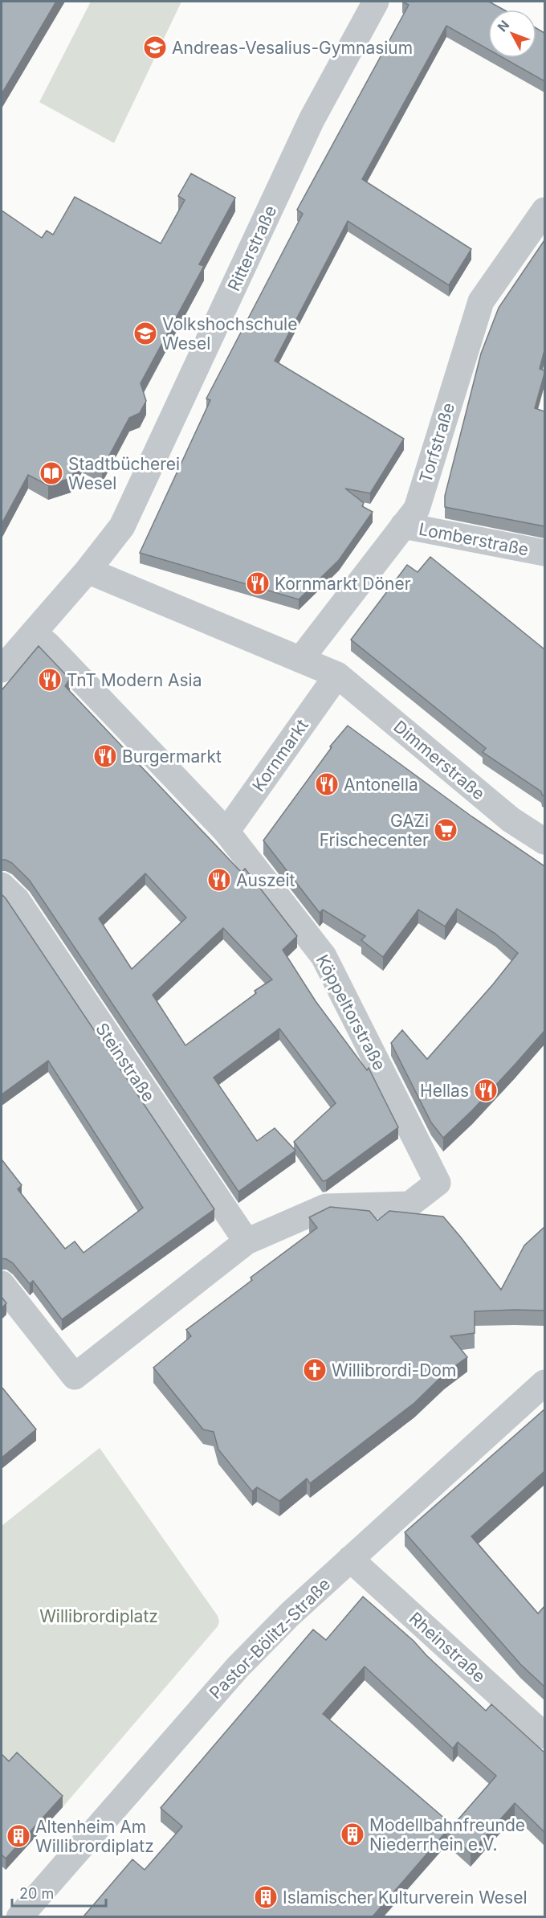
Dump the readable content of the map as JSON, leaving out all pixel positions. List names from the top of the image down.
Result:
{
  "streets": {
    "street": [
      "Ritterstraße",
      "Torfstraße",
      "Lomberstraße",
      "Kornmarkt",
      "Dimmerstraße",
      "Köppeltorstraße",
      "Steinstraße",
      "Pastor-Bölitz-Straße",
      "Rheinstraße"
    ]
  },
  "crossings": [
    ["Torfstraße", "Lomberstraße"],
    ["Kornmarkt", "Dimmerstraße"],
    ["Kornmarkt", "Köppeltorstraße"],
    ["Köppeltorstraße", "Steinstraße"],
    ["Pastor-Bölitz-Straße", "Rheinstraße"]
  ],
  "parks": ["Willibrordiplatz"],
  "places": {
    "school or university": ["Andreas-Vesalius-Gymnasium", "Volkshochschule Wesel"],
    "library": ["Stadtbücherei Wesel"],
    "restaurant": [
      "Kornmarkt Döner",
      "TnT Modern Asia",
      "Burgermarkt",
      "Antonella",
      "Auszeit",
      "Hellas"
    ],
    "supermarket": ["GAZi Frischecenter"],
    "church": ["Willibrordi-Dom"],
    "building": ["Modellbahnfreunde Niederrhein e.V.", "Altenheim Am Willibrordiplatz", "Islamischer Kulturverein Wesel"]
  },
  "scale_bar": "20 m",
  "north": "top left"
}
